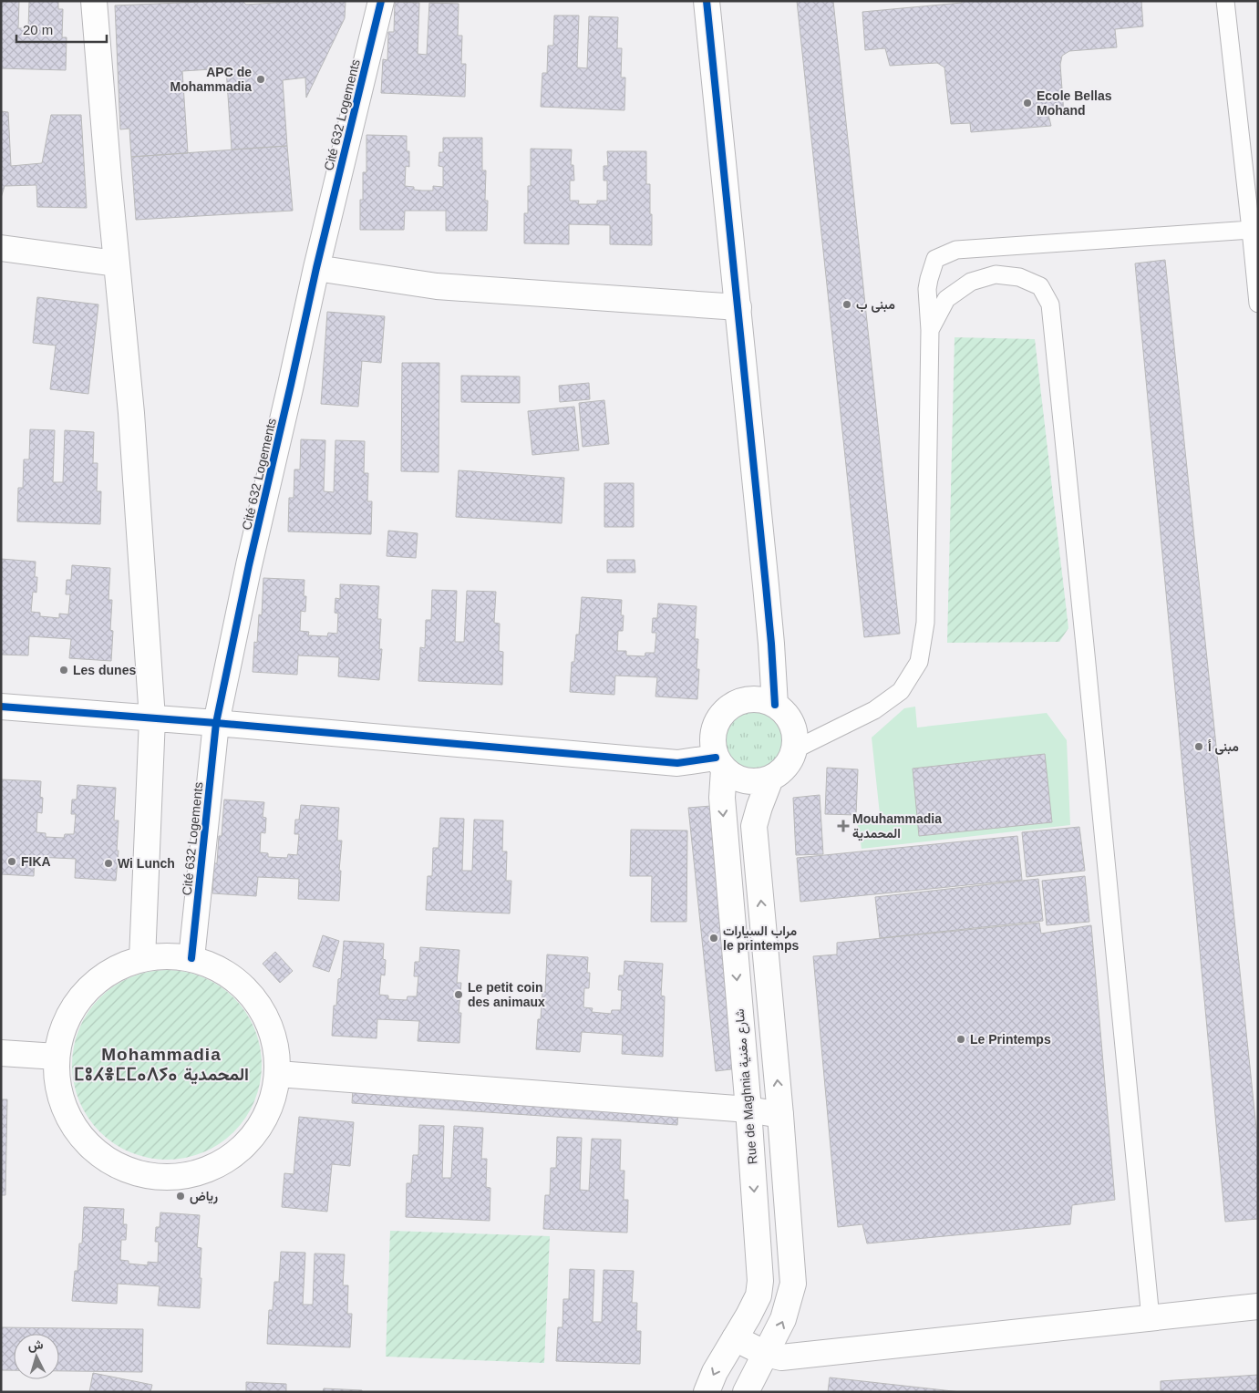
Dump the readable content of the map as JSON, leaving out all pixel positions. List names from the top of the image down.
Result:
{
  "streets": {
    "street": ["Cité 632 Logements", "Rue de Maghnia شارع مغنية"]
  },
  "districts": ["Mohammadia ⵎⵓⵃⴻⵎⵎⴰⴷⵢⴰ المحمدية"],
  "places": {
    "other": [
      "APC de Mohammadia",
      "Ecole Bellas Mohand",
      "مبنى ب",
      "Les dunes",
      "مبنى أ",
      "FIKA",
      "Wi Lunch",
      "مراب السيارات le printemps",
      "Le petit coin des animaux",
      "Le Printemps",
      "رياض"
    ],
    "health": ["Mouhammadia المحمدية"]
  },
  "scale_bar": "20 m",
  "north": "top"
}
